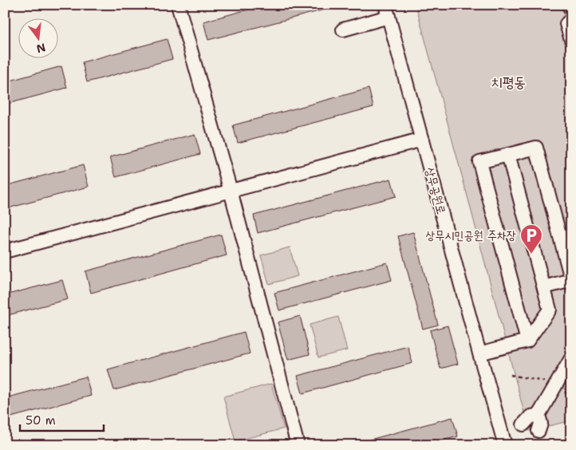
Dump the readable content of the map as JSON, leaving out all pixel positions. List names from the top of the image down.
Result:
{
  "streets": {
    "street": ["상무공원로"]
  },
  "districts": ["치평동"],
  "places": {
    "parking": ["상무시민공원 주차장"]
  },
  "scale_bar": "50 m",
  "north": "bottom"
}
